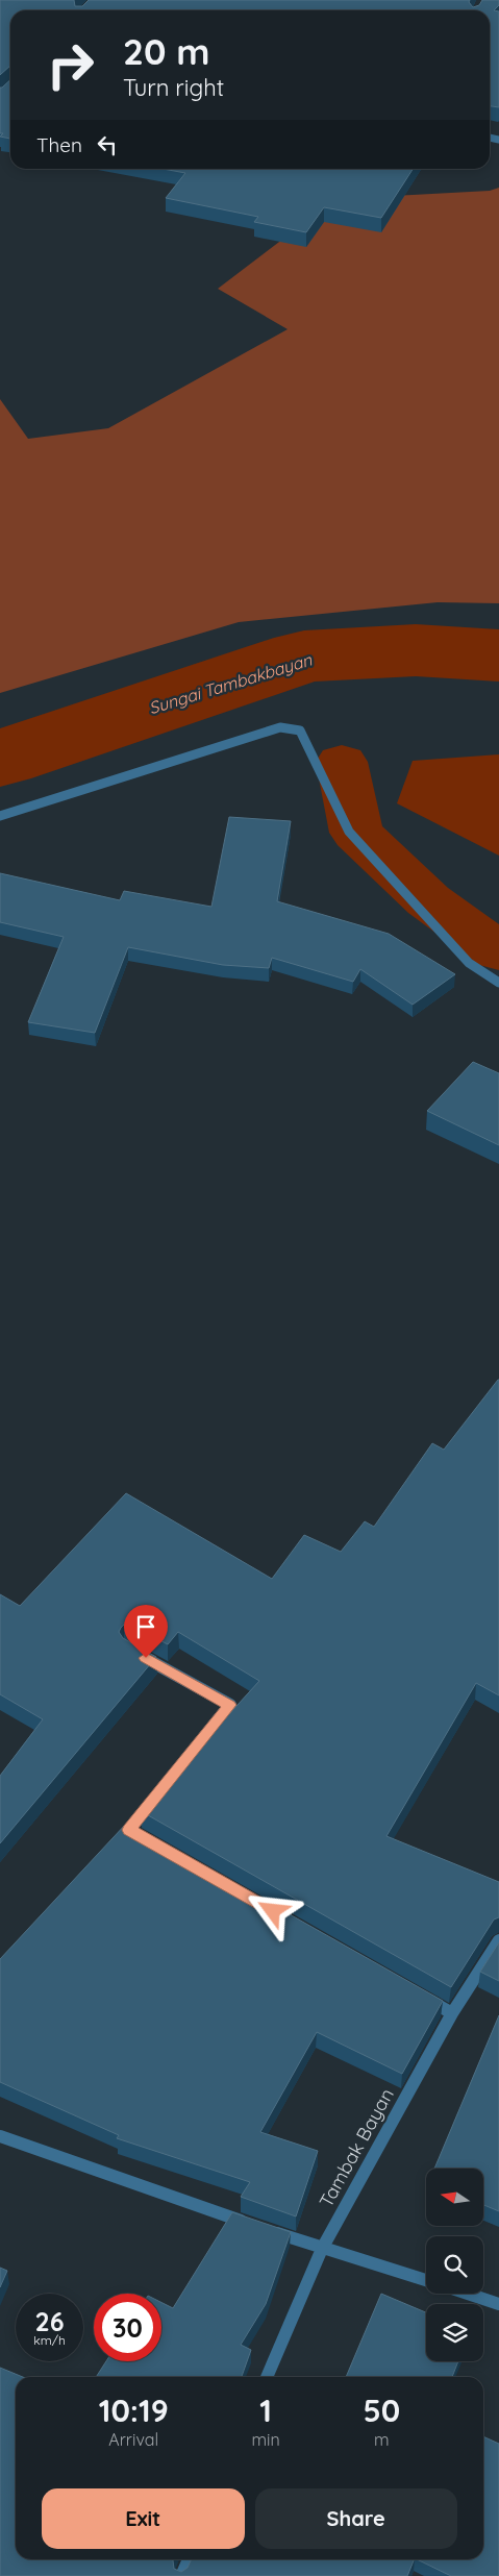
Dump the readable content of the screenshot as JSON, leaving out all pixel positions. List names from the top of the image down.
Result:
{
  "streets": {
    "street": ["Tambak Bayan"]
  },
  "water": ["Sungai Tambakbayan"],
  "north": "left",
  "page": {
    "turn": ["20 m", "Turn right"],
    "then": "Then",
    "speed": "26 km/h",
    "limit": "30",
    "eta": [
      "10:19",
      "Arrival",
      "1",
      "min",
      "50",
      "m"
    ],
    "buttons": ["Exit", "Share"]
  }
}
